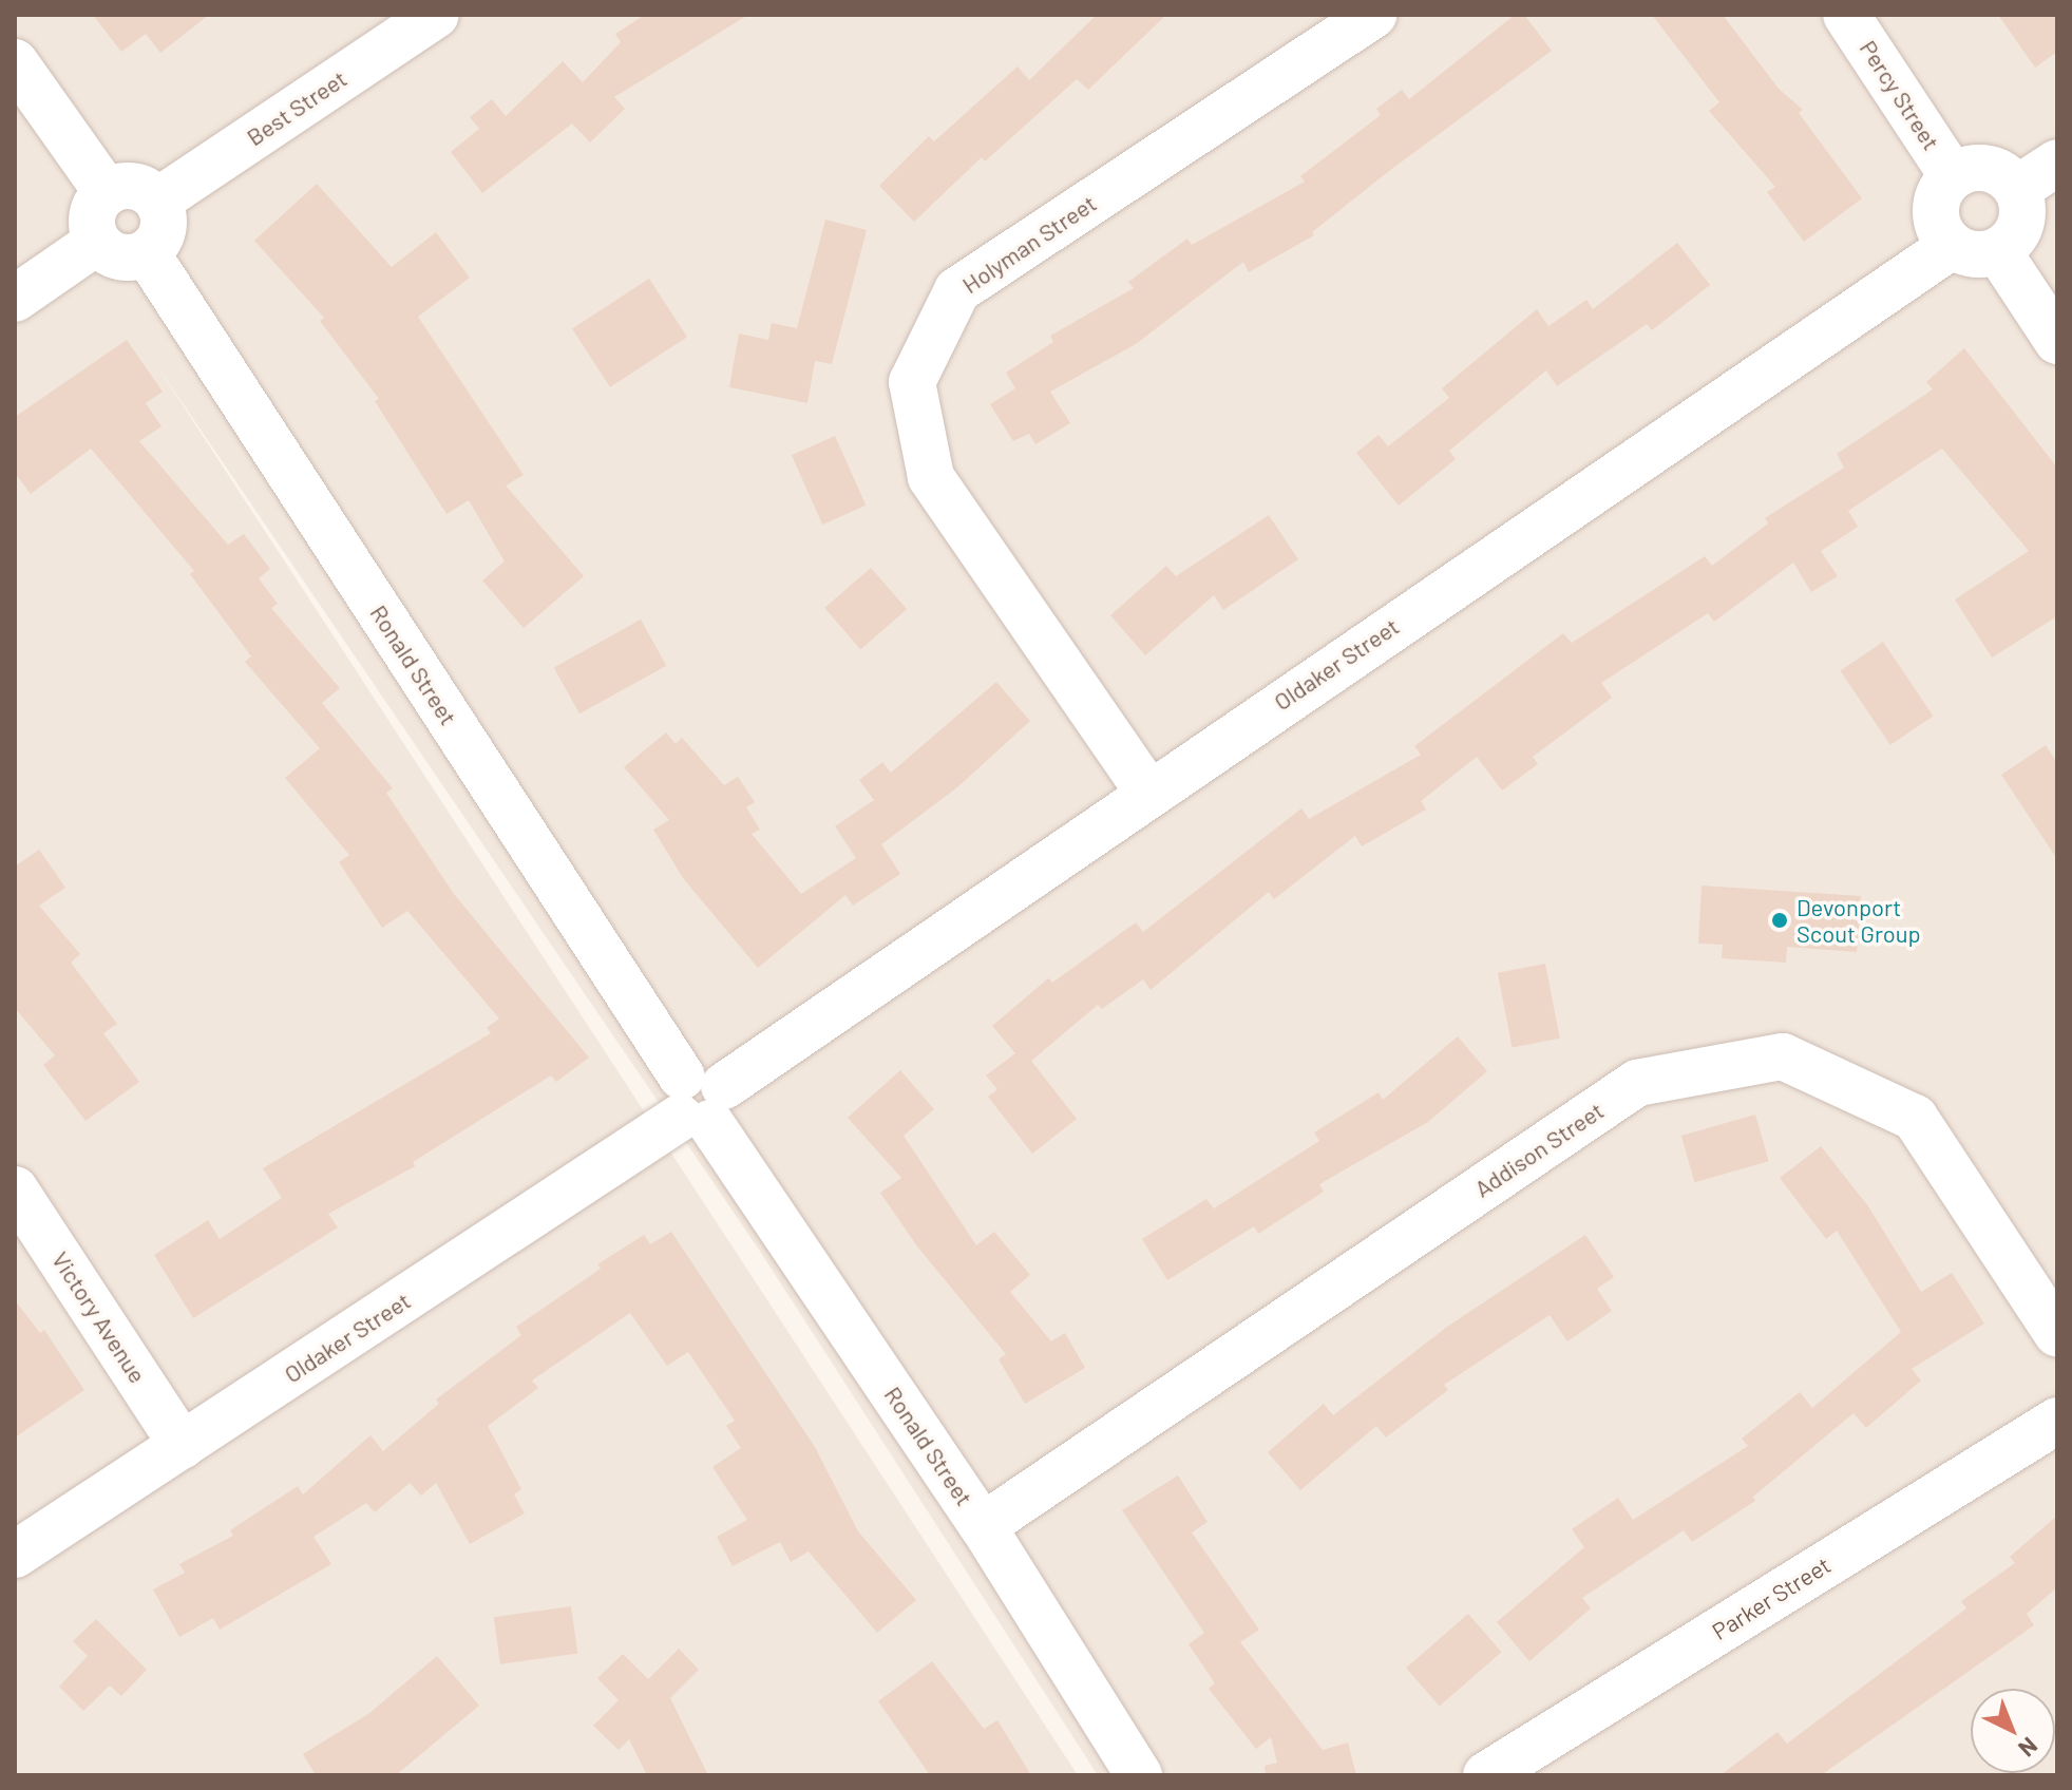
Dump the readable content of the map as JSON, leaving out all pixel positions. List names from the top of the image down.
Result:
{
  "streets": {
    "street": [
      "Percy Street",
      "Best Street",
      "Holyman Street",
      "Oldaker Street",
      "Ronald Street",
      "Addison Street",
      "Victory Avenue",
      "Parker Street"
    ]
  },
  "crossings": [
    ["Percy Street", "Oldaker Street"],
    ["Best Street", "Ronald Street"],
    ["Holyman Street", "Oldaker Street"],
    ["Oldaker Street", "Ronald Street"],
    ["Oldaker Street", "Victory Avenue"],
    ["Ronald Street", "Addison Street"]
  ],
  "places": ["Devonport Scout Group"],
  "north": "bottom right"
}
